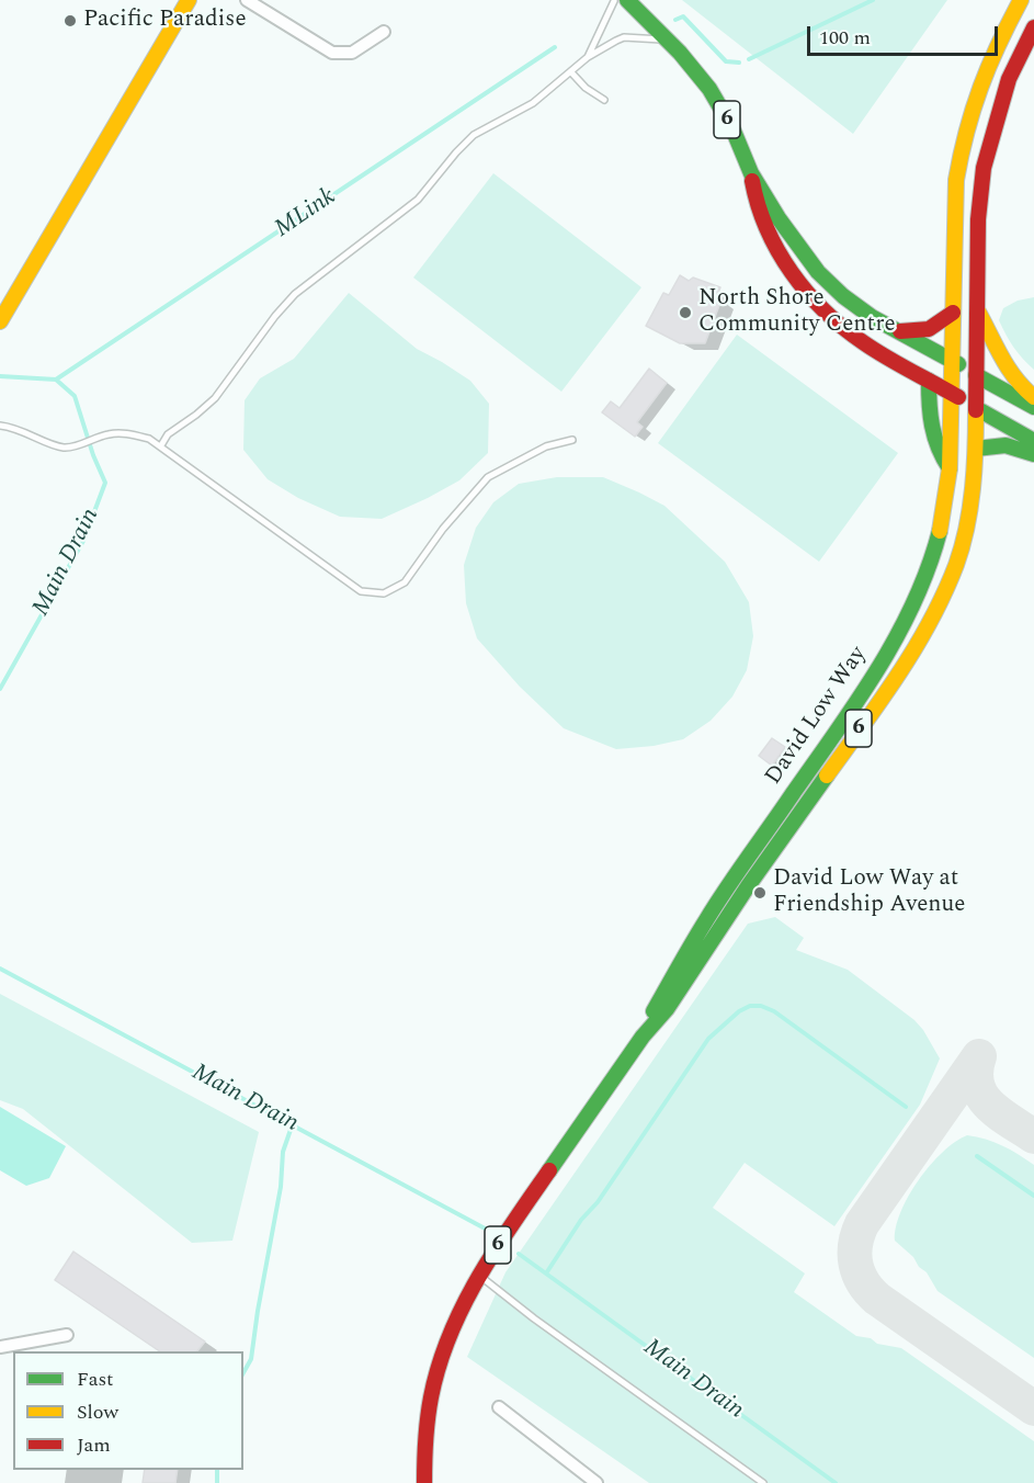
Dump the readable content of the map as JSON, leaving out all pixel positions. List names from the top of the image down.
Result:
{
  "streets": {
    "main road": ["6", "David Low Way"]
  },
  "crossings": [
    ["6", "David Low Way"]
  ],
  "water": ["MLink", "Main Drain"],
  "places": ["Pacific Paradise", "North Shore Community Centre", "David Low Way at Friendship Avenue"],
  "legend": ["Fast", "Slow", "Jam"],
  "scale_bar": "100 m"
}
